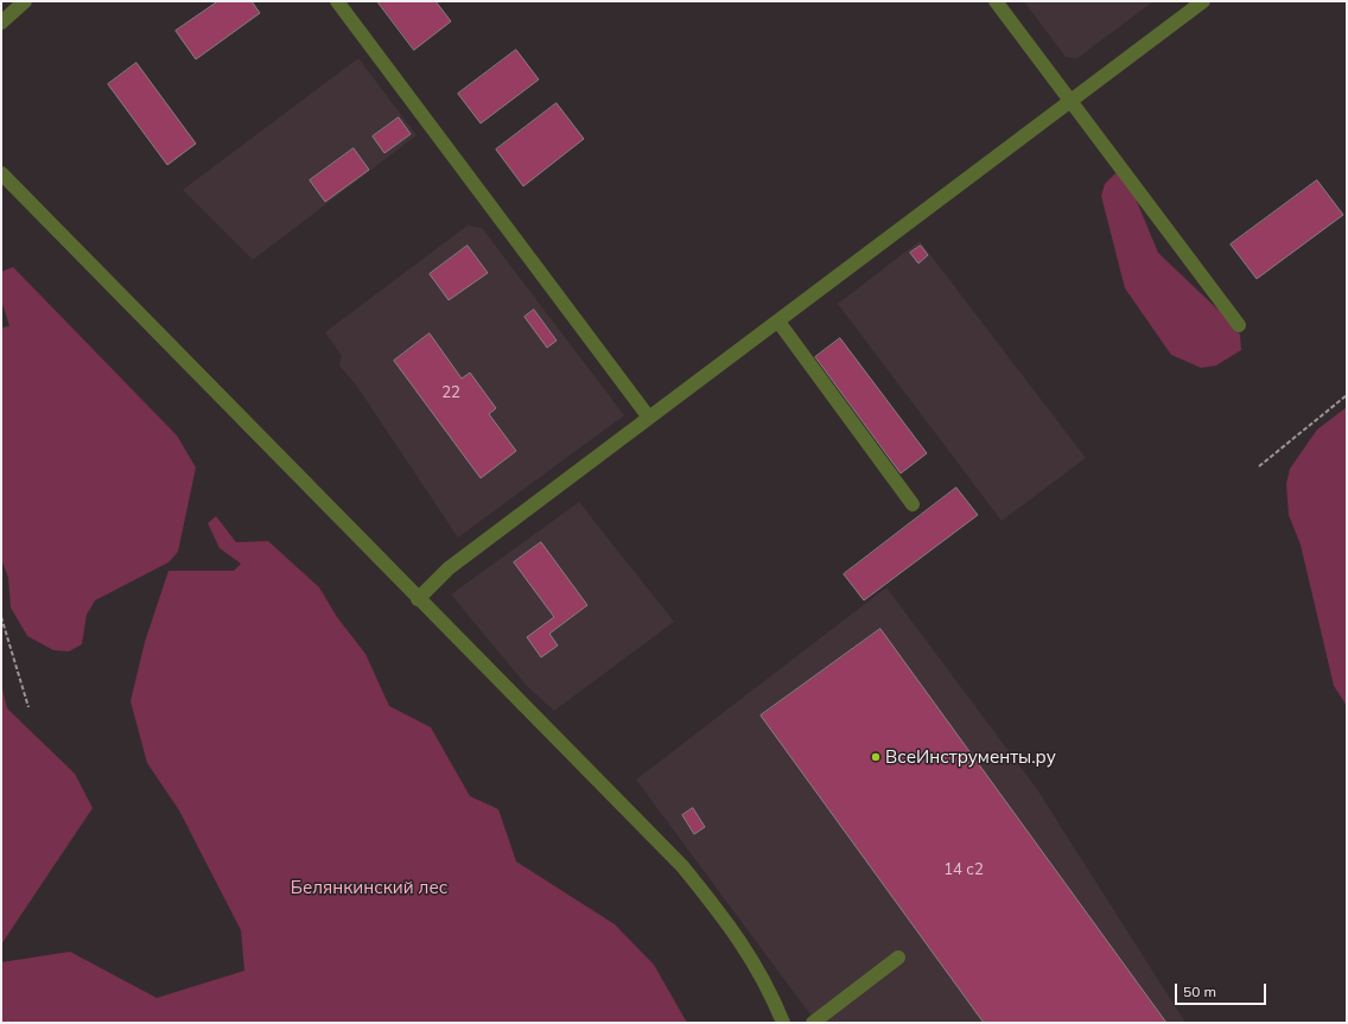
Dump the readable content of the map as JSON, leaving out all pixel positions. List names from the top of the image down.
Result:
{
  "parks": ["Белянкинский лес"],
  "places": ["ВсеИнструменты.ру"],
  "house_numbers": ["22", "14 с2"],
  "scale_bar": "50 m"
}
